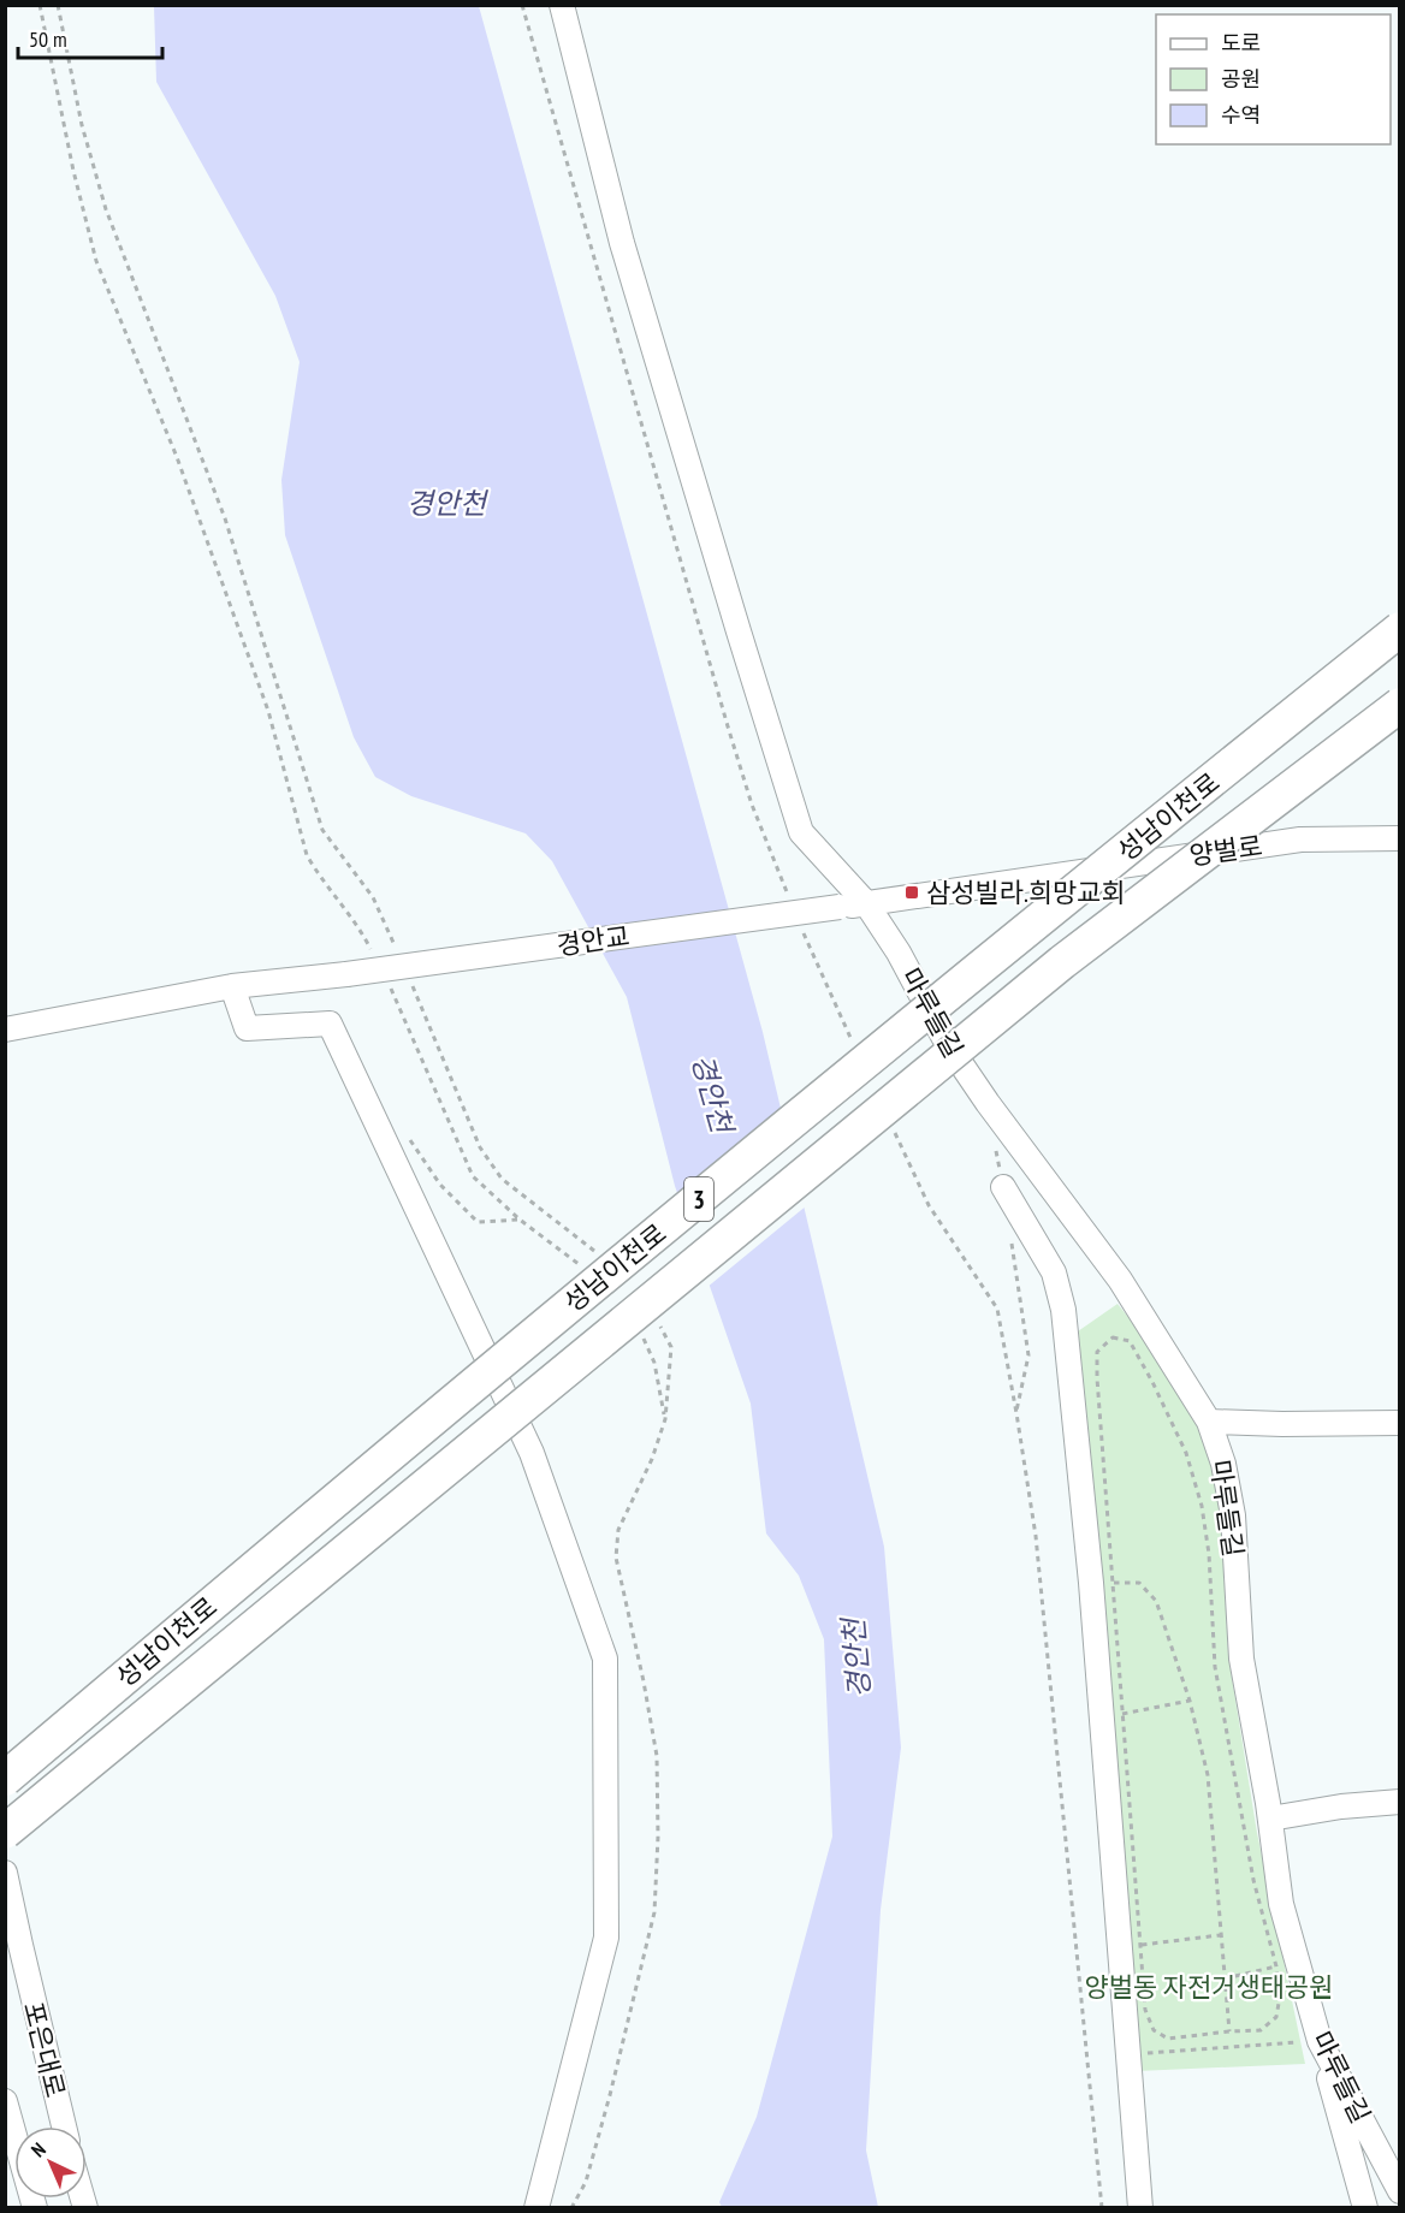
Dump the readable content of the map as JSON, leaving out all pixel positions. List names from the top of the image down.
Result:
{
  "streets": {
    "highway": ["성남이천로", "3"],
    "street": [
      "양벌로",
      "경안교",
      "마루들길",
      "포은대로"
    ]
  },
  "crossings": [
    ["양벌로", "경안교"],
    ["양벌로", "마루들길"]
  ],
  "water": ["경안천"],
  "parks": ["양벌동 자전거생태공원"],
  "places": {
    "transit": ["삼성빌라.희망교회"]
  },
  "legend": ["도로", "공원", "수역"],
  "scale_bar": "50 m",
  "north": "top left"
}
